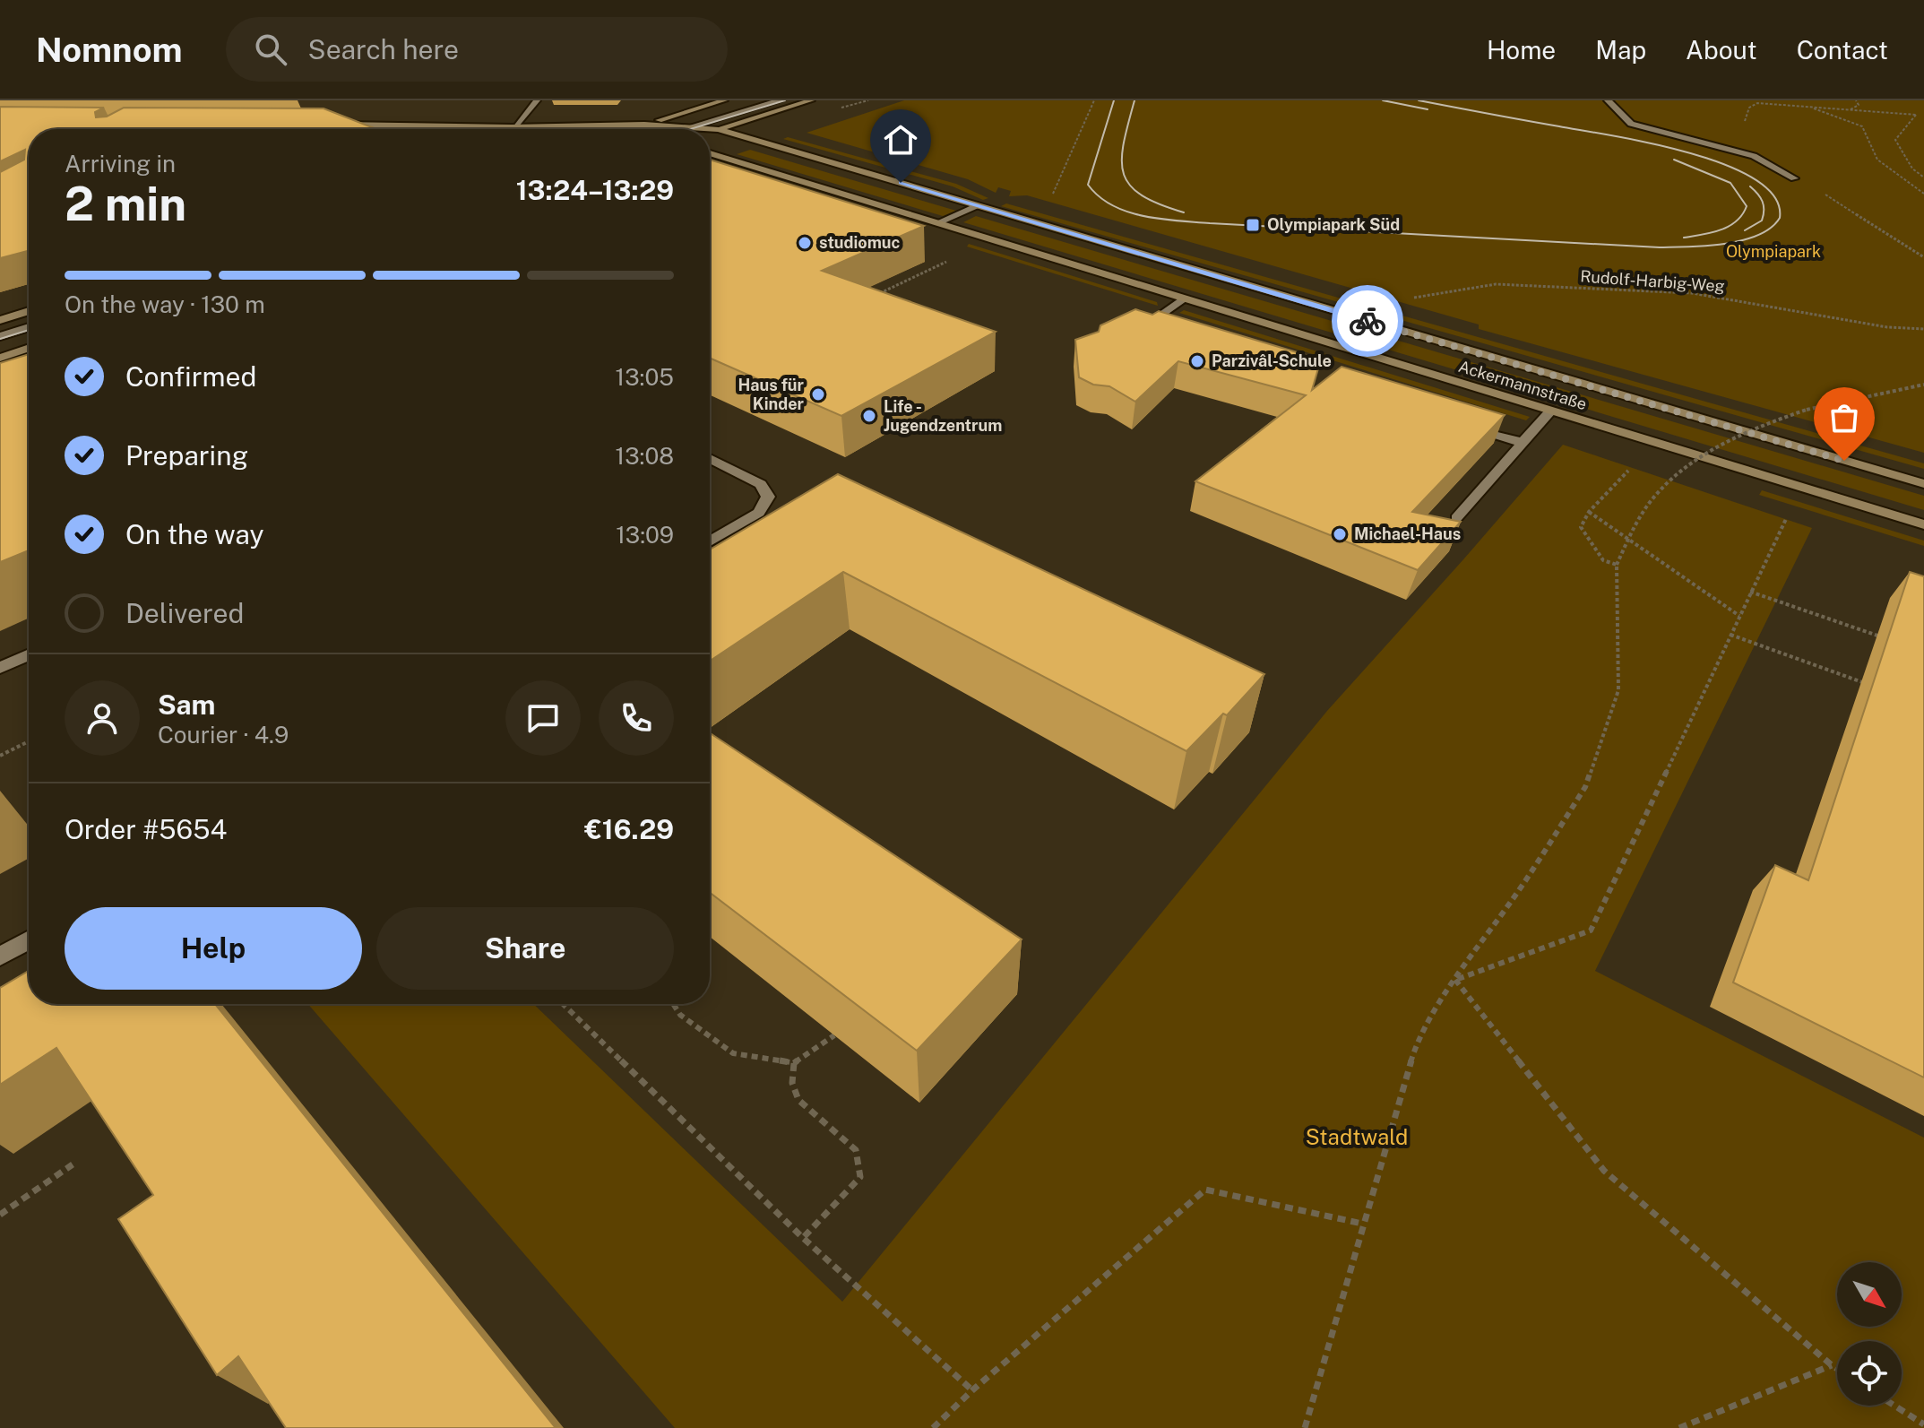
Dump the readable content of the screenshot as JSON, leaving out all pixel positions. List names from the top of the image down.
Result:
{
  "streets": {
    "main road": ["Ackermannstraße"],
    "path": ["Rudolf-Harbig-Weg"]
  },
  "parks": ["Olympiapark", "Stadtwald"],
  "places": {
    "transit": ["Olympiapark Süd"],
    "other": [
      "studiomuc",
      "Parzivâl-Schule",
      "Haus für Kinder",
      "Life - Jugendzentrum",
      "Michael-Haus"
    ]
  },
  "north": "bottom right",
  "page": {
    "header": "Nomnom",
    "search": "Search here",
    "nav": [
      "Home",
      "Map",
      "About",
      "Contact"
    ],
    "heading": ["2 min", "Arriving in", "13:24–13:29"],
    "panel": [
      "Sam",
      "Courier · 4.9",
      "Order #5654",
      "€16.29"
    ],
    "bar": "On the way · 130 m",
    "list": [
      ["Confirmed", "13:05"],
      ["Preparing", "13:08"],
      ["On the way", "13:09"],
      "Delivered"
    ],
    "buttons": ["Help", "Share"]
  }
}
